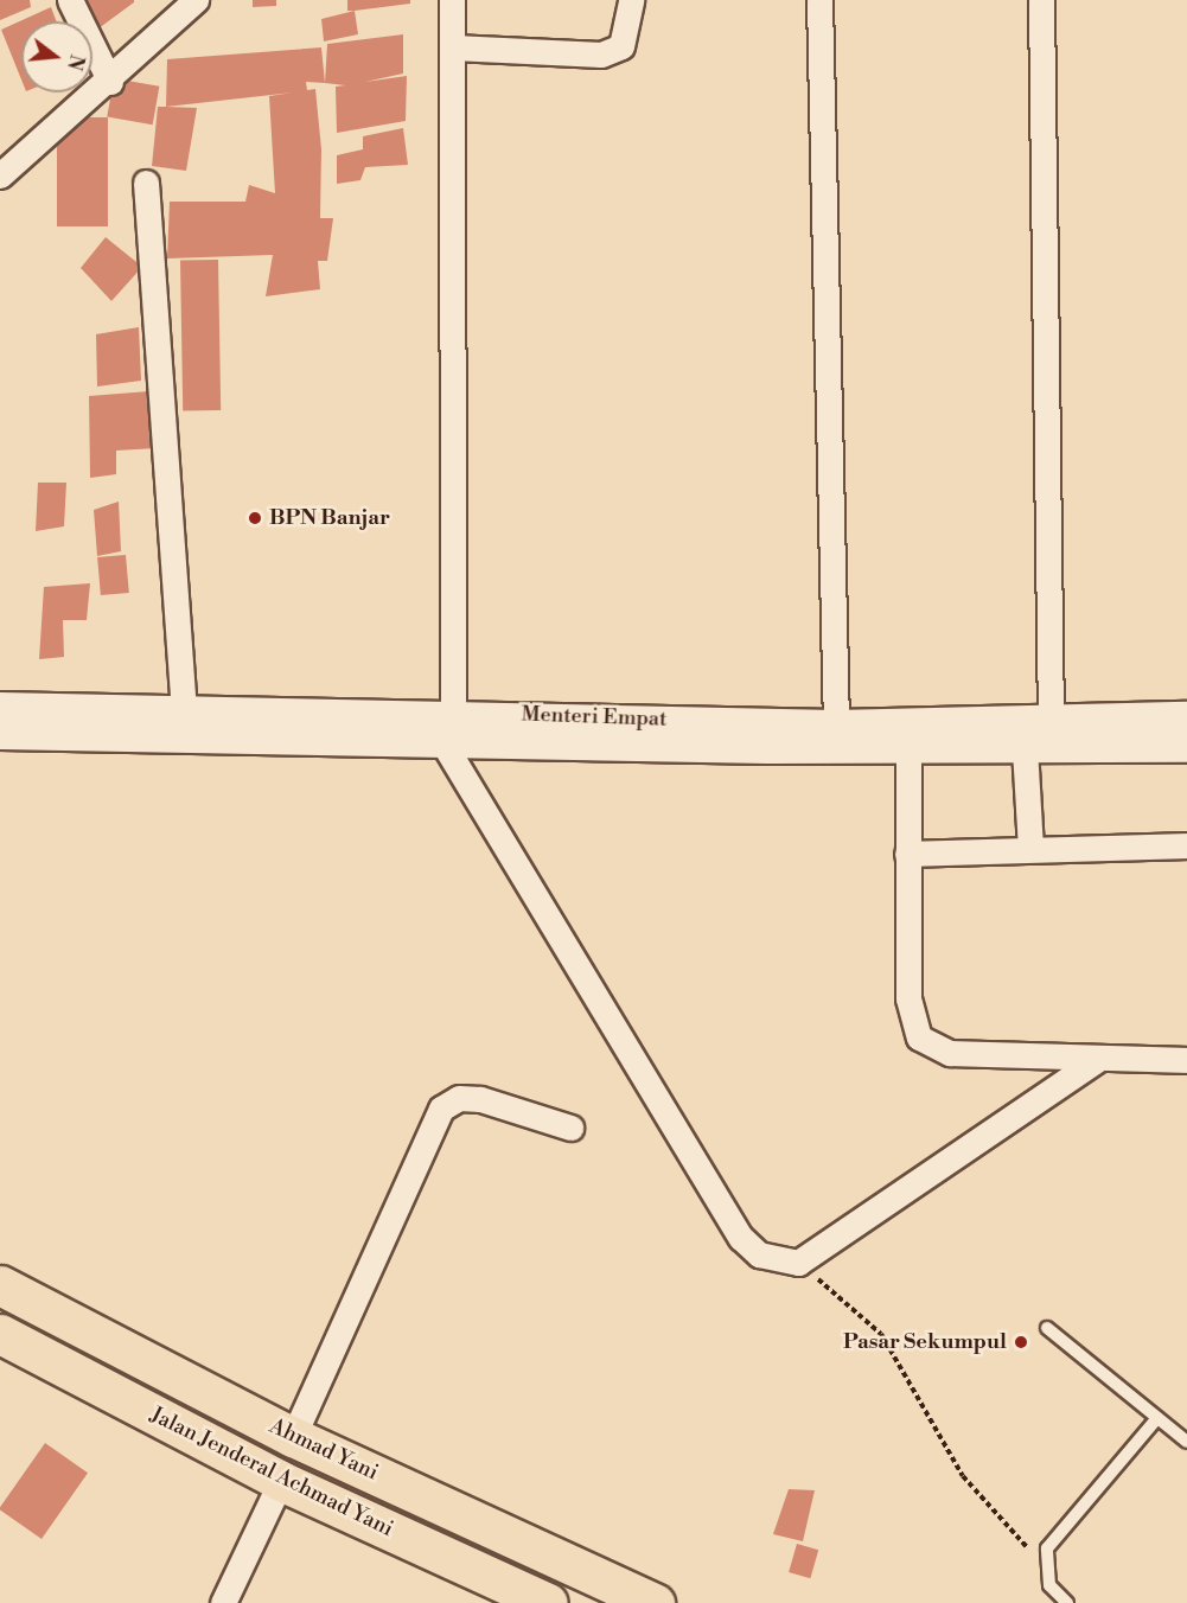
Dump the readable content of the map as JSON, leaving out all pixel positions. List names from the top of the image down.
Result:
{
  "streets": {
    "highway": ["Ahmad Yani", "Jalan Jenderal Achmad Yani"],
    "street": ["Menteri Empat"]
  },
  "places": ["BPN Banjar", "Pasar Sekumpul"],
  "north": "right"
}
